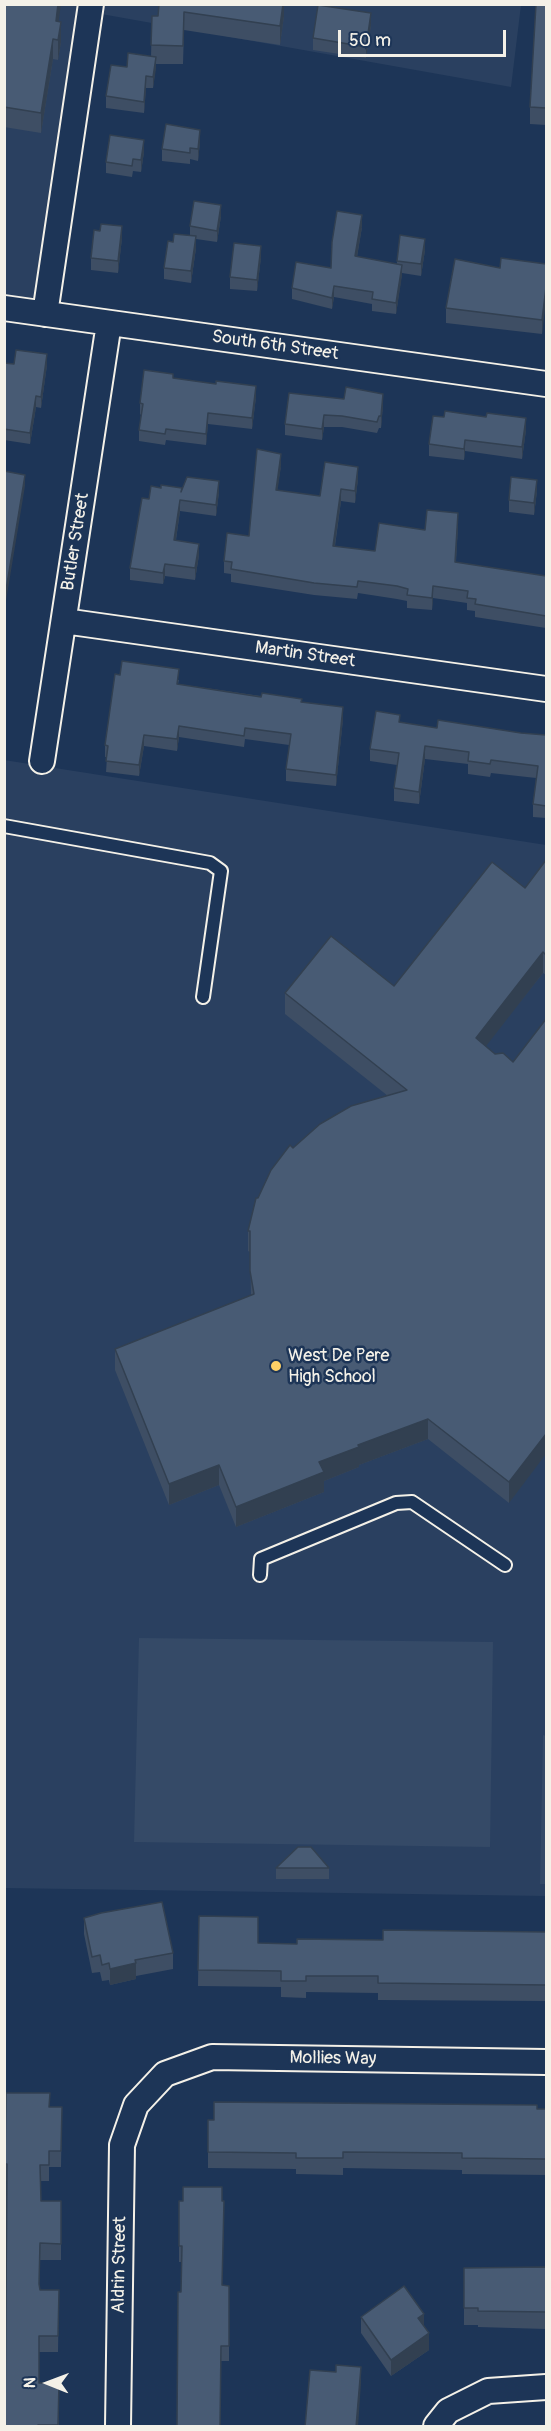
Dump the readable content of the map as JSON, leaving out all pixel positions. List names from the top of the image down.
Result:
{
  "streets": {
    "street": [
      "South 6th Street",
      "Butler Street",
      "Martin Street",
      "Mollies Way",
      "Aldrin Street"
    ]
  },
  "crossings": [
    ["South 6th Street", "Butler Street"],
    ["Butler Street", "Martin Street"],
    ["Mollies Way", "Aldrin Street"]
  ],
  "places": ["West De Pere High School"],
  "scale_bar": "50 m",
  "north": "left"
}
